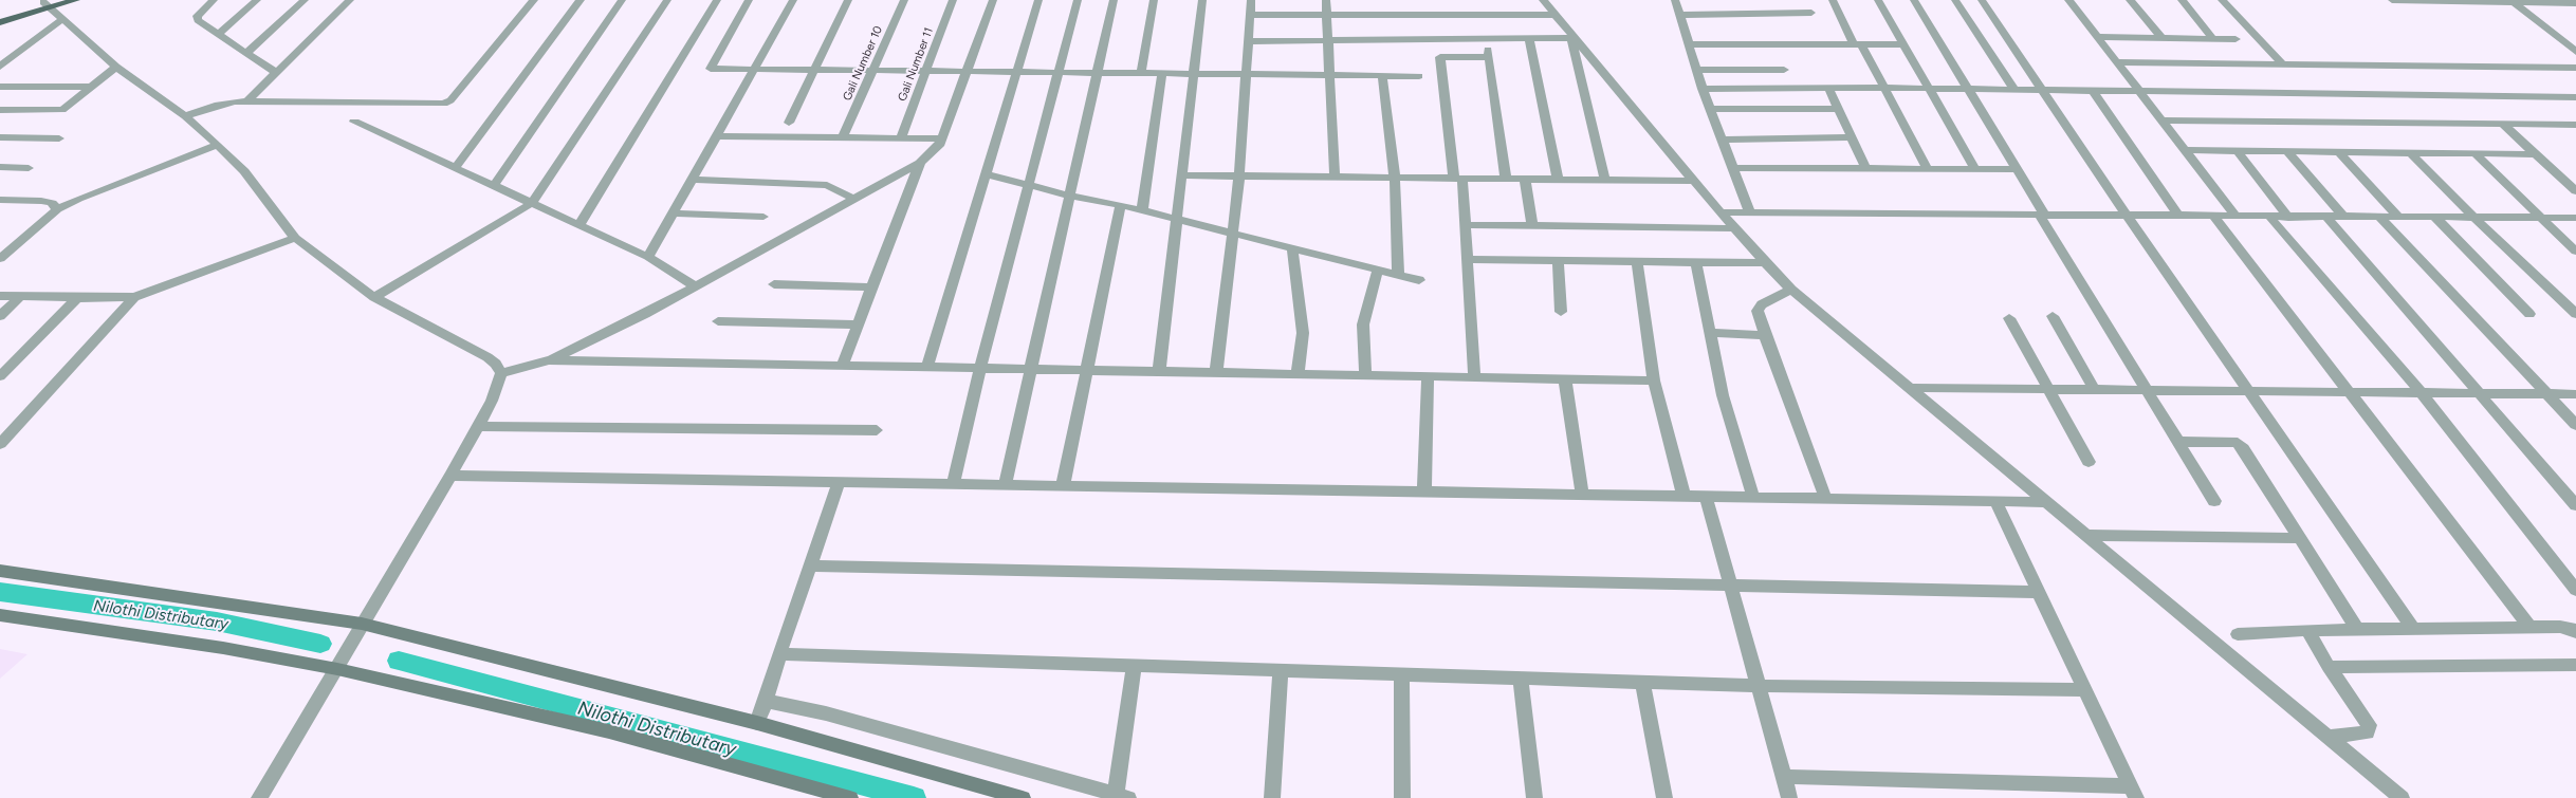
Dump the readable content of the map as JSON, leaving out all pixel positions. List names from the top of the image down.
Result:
{
  "streets": {
    "street": ["Gali Number 10", "Gali Number 11"]
  },
  "water": ["Nilothi Distributary"]
}
